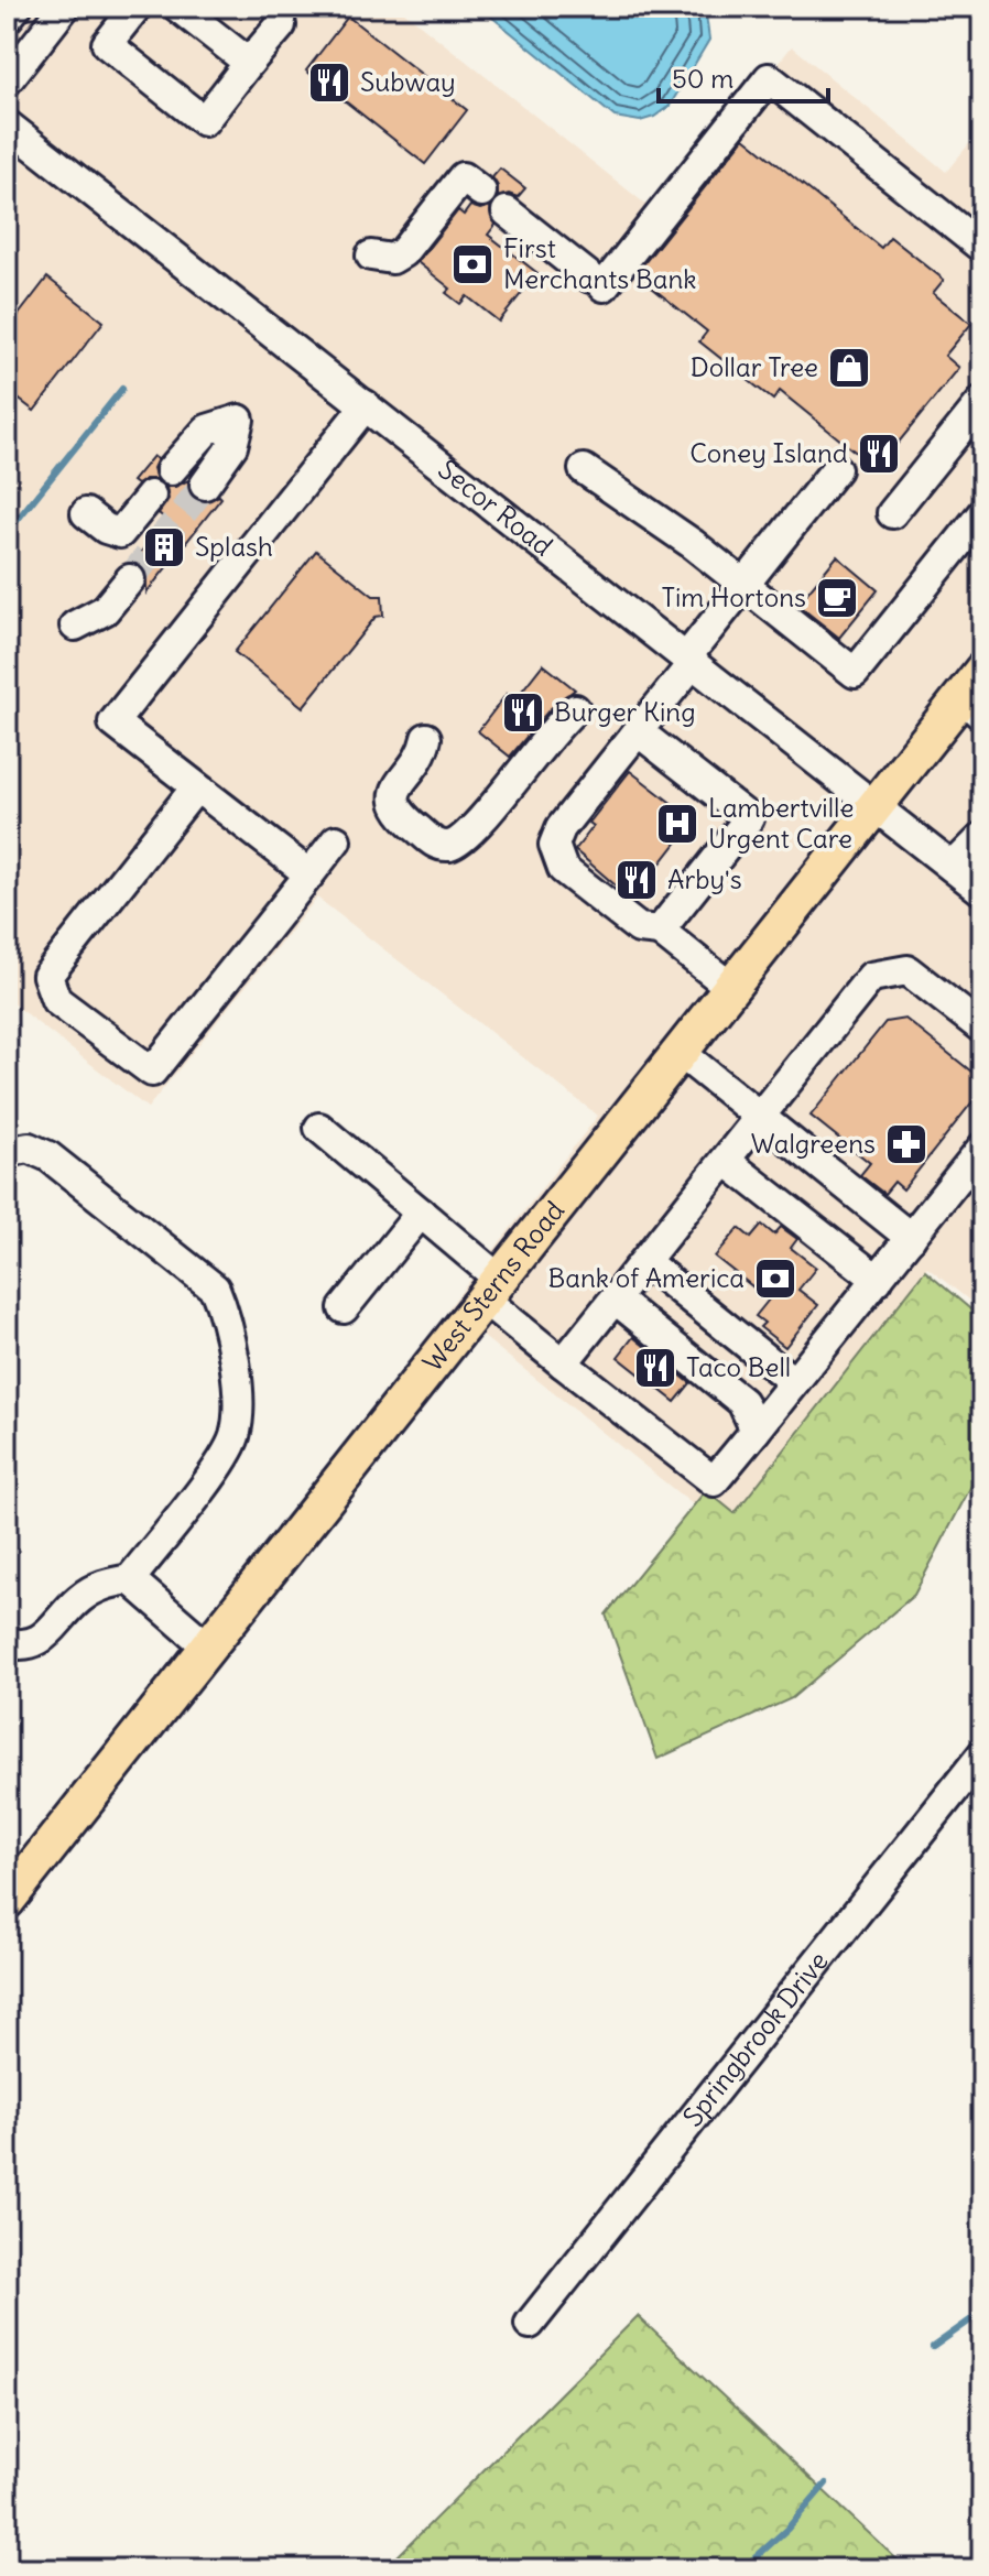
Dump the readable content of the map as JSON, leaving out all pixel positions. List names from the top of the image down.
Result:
{
  "streets": {
    "main road": ["West Sterns Road"],
    "street": ["Secor Road", "Springbrook Drive"]
  },
  "crossings": [
    ["Secor Road", "West Sterns Road"]
  ],
  "places": {
    "restaurant": [
      "Subway",
      "Coney Island",
      "Burger King",
      "Arby's",
      "Taco Bell"
    ],
    "bank": ["First Merchants Bank", "Bank of America"],
    "shop": ["Dollar Tree"],
    "building": ["Splash"],
    "cafe": ["Tim Hortons"],
    "hospital": ["Lambertville Urgent Care"],
    "pharmacy": ["Walgreens"]
  },
  "scale_bar": "50 m"
}
